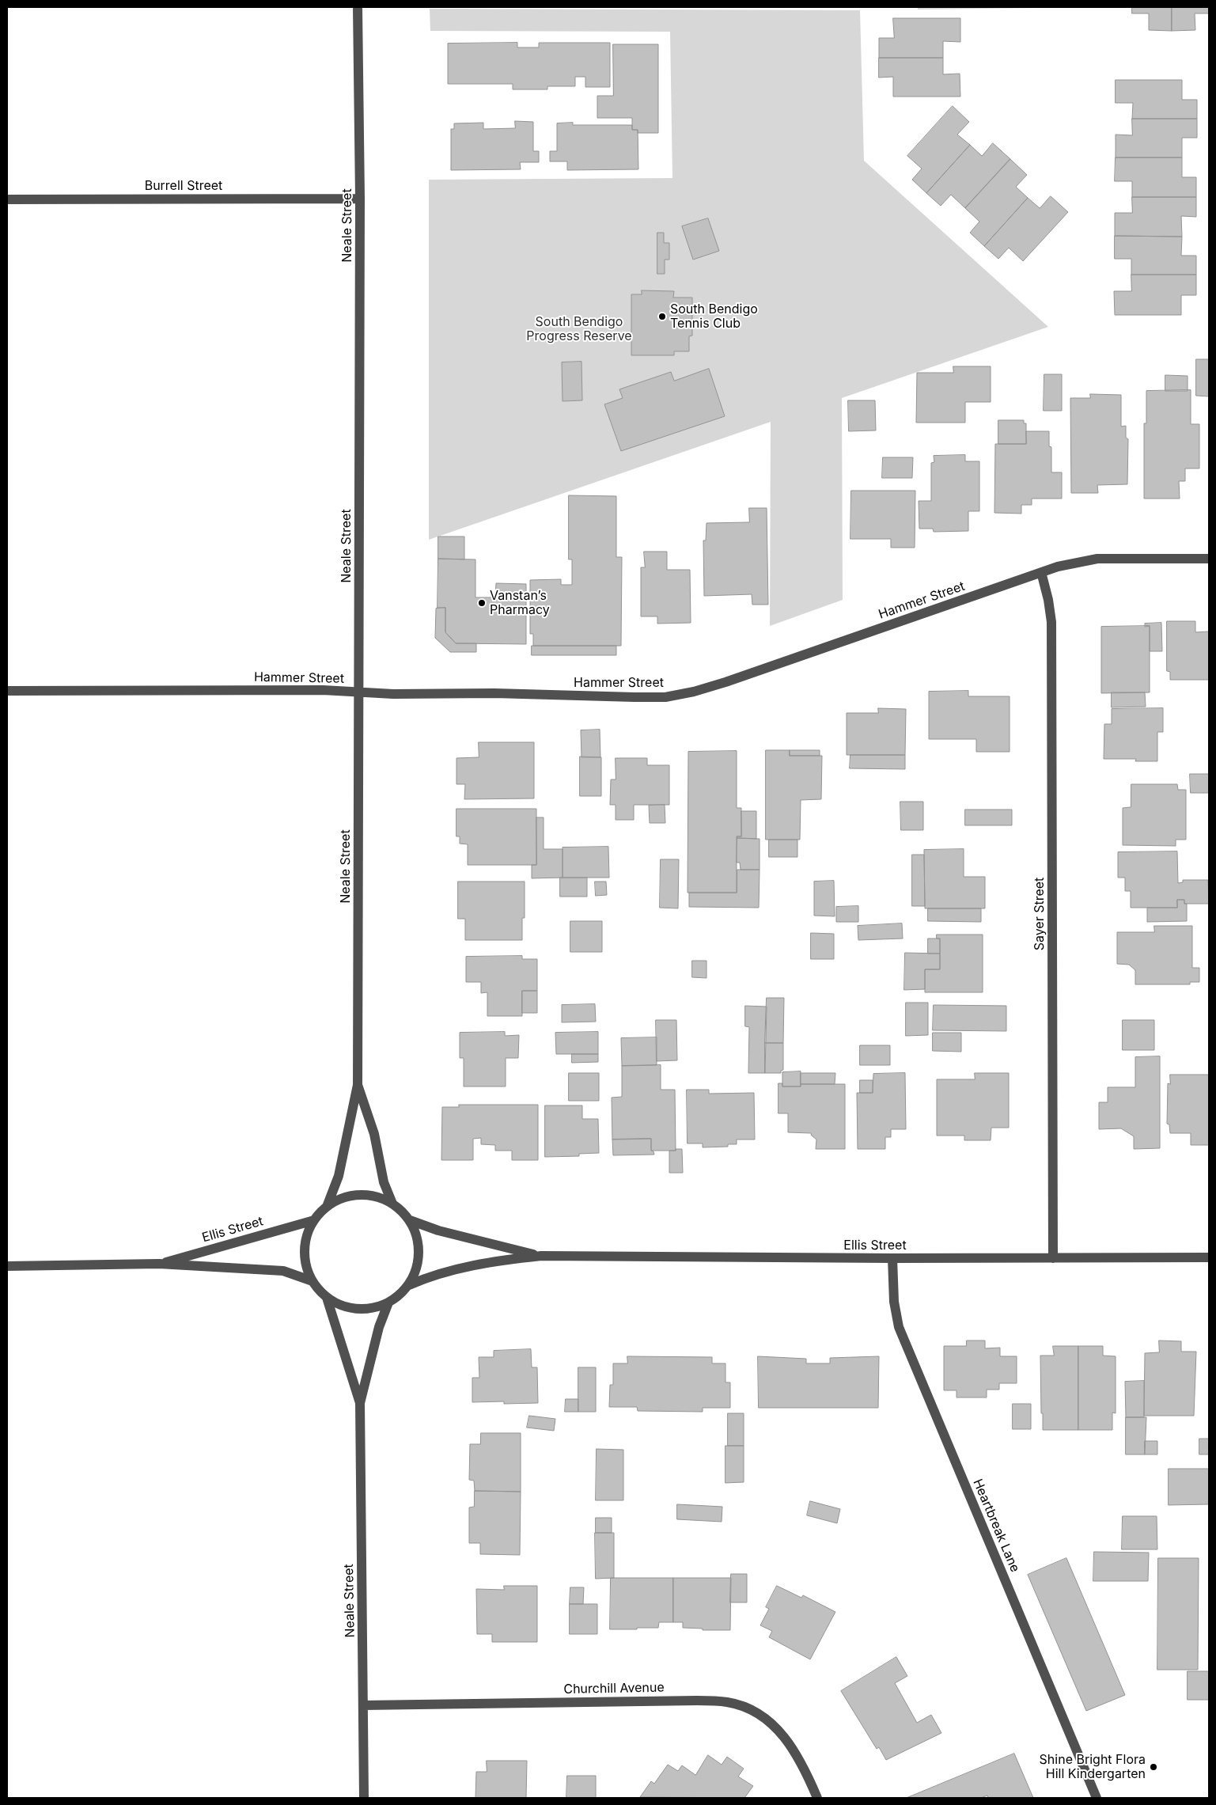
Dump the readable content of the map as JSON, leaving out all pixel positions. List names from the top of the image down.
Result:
{
  "streets": {
    "street": [
      "Burrell Street",
      "Neale Street",
      "Hammer Street",
      "Sayer Street",
      "Ellis Street",
      "Heartbreak Lane",
      "Churchill Avenue"
    ]
  },
  "crossings": [
    ["Burrell Street", "Neale Street"],
    ["Neale Street", "Hammer Street"],
    ["Neale Street", "Ellis Street"],
    ["Neale Street", "Churchill Avenue"],
    ["Hammer Street", "Sayer Street"],
    ["Sayer Street", "Ellis Street"],
    ["Ellis Street", "Heartbreak Lane"]
  ],
  "parks": ["South Bendigo Progress Reserve"],
  "places": ["South Bendigo Tennis Club", "Vanstan’s Pharmacy", "Shine Bright Flora Hill Kindergarten"]
}
